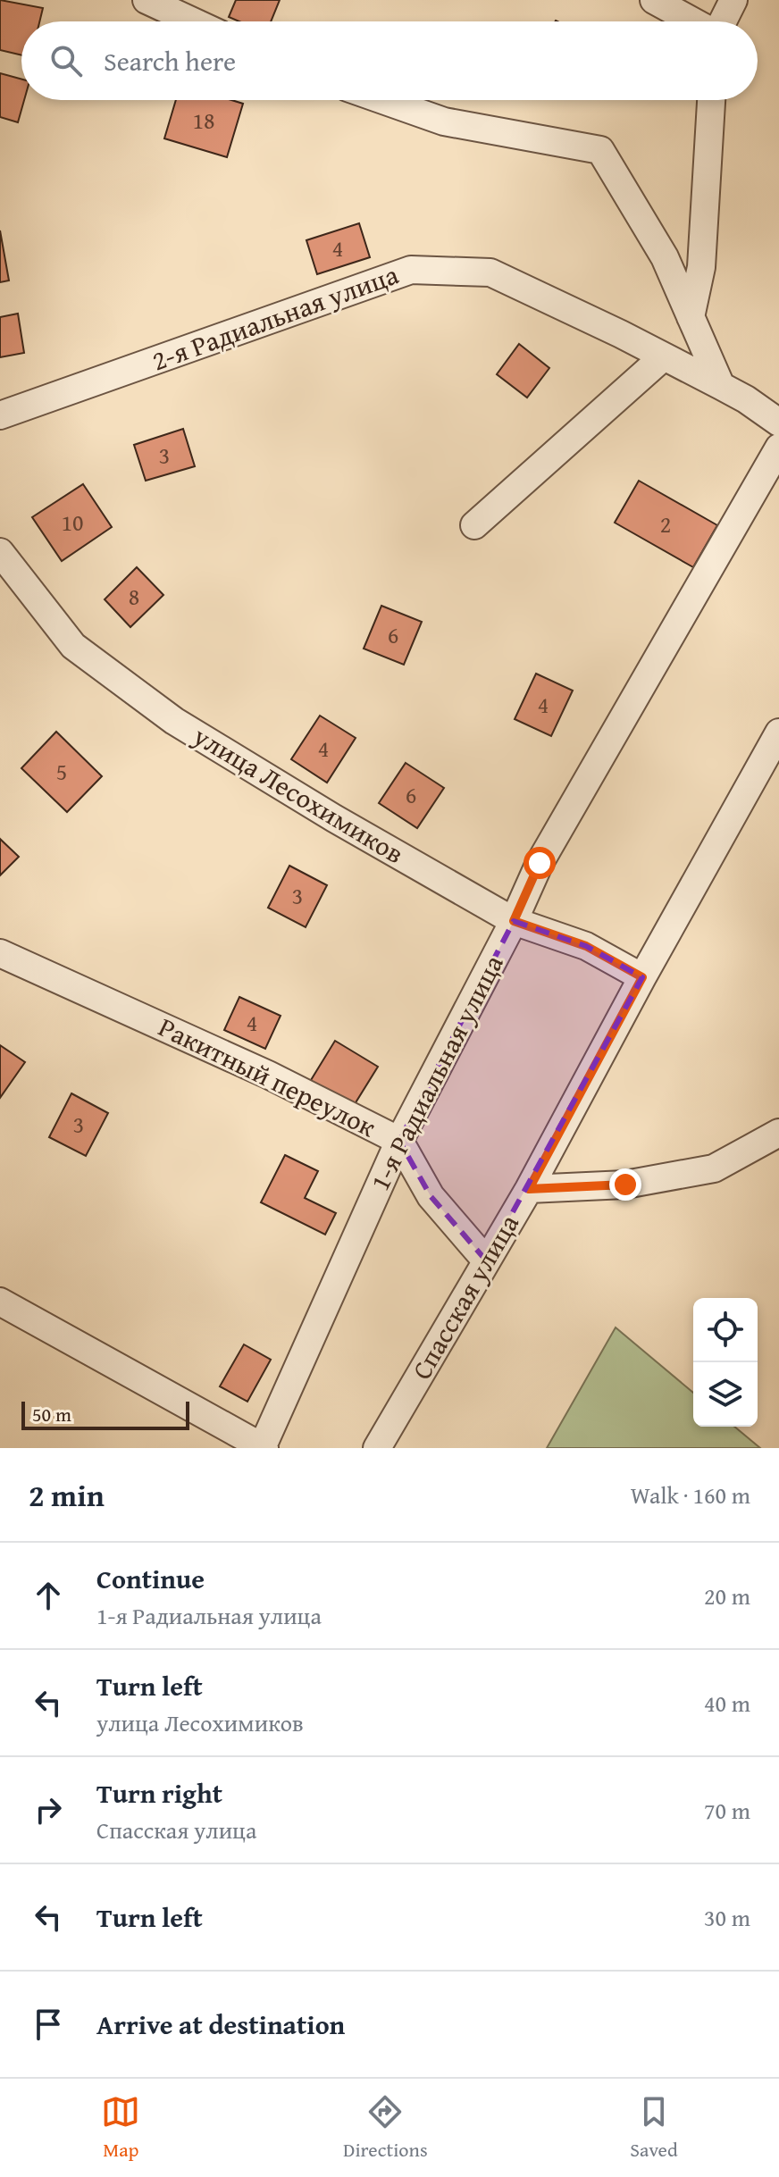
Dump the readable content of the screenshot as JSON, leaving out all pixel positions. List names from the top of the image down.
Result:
{
  "streets": {
    "street": [
      "2-я Радиальная улица",
      "улица Лесохимиков",
      "1-я Радиальная улица",
      "Ракитный переулок",
      "Спасская улица"
    ]
  },
  "crossings": [
    ["улица Лесохимиков", "1-я Радиальная улица"],
    ["улица Лесохимиков", "Спасская улица"],
    ["1-я Радиальная улица", "Ракитный переулок"],
    ["Ракитный переулок", "Спасская улица"]
  ],
  "house_numbers": [
    "18",
    "4",
    "3",
    "10",
    "2",
    "8",
    "6",
    "4",
    "4",
    "5",
    "6",
    "3",
    "4",
    "3"
  ],
  "scale_bar": "50 m",
  "page": {
    "search": "Search here",
    "scale": "50 m",
    "heading": ["2 min", "Walk · 160 m"],
    "list": [
      ["Continue", "1-я Радиальная улица", "20 m"],
      ["Turn left", "улица Лесохимиков", "40 m"],
      ["Turn right", "Спасская улица", "70 m"],
      ["Turn left", "30 m"],
      "Arrive at destination"
    ],
    "nav": ["Map", "Directions", "Saved"]
  }
}
